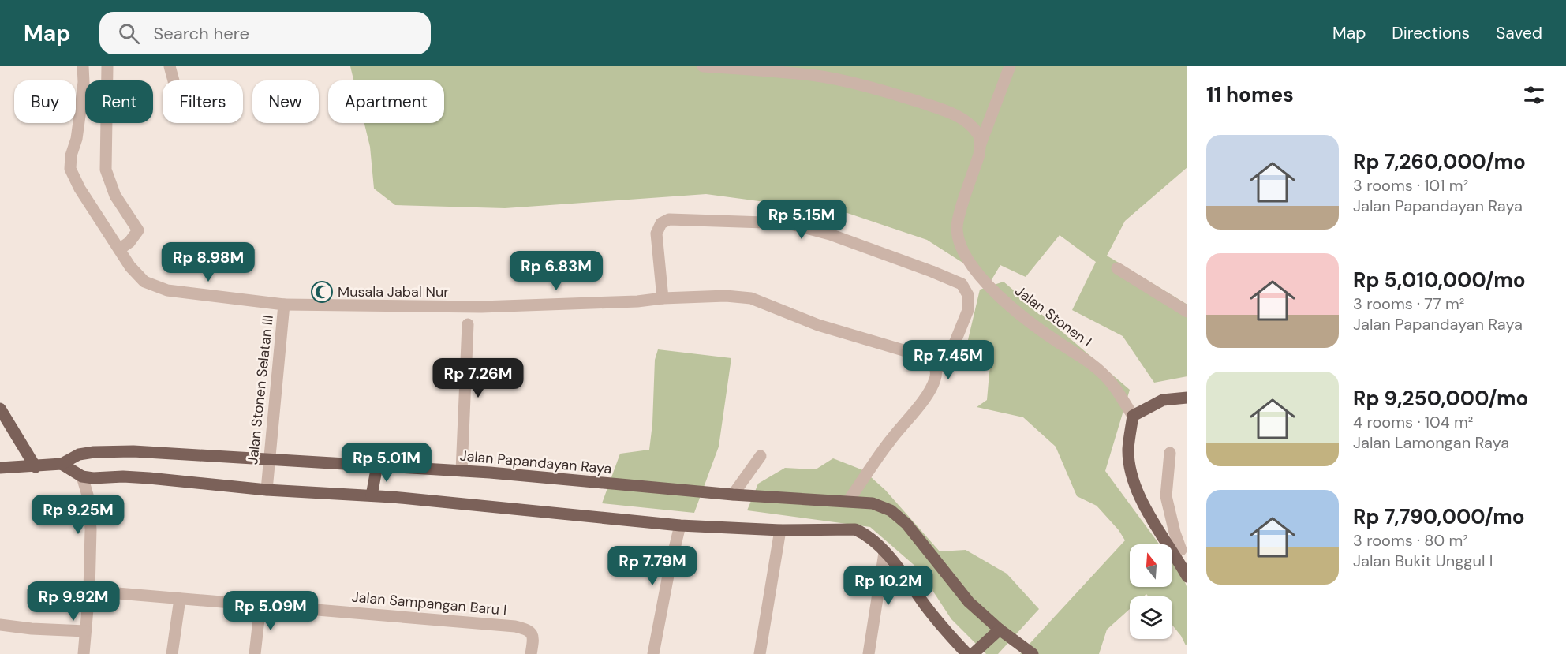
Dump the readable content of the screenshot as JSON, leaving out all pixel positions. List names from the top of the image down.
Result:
{
  "streets": {
    "main road": ["Jalan Papandayan Raya"],
    "street": ["Jalan Stonen I", "Jalan Stonen Selatan III", "Jalan Sampangan Baru I"]
  },
  "crossings": [
    ["Jalan Stonen Selatan III", "Jalan Papandayan Raya"]
  ],
  "places": {
    "mosque": ["Musala Jabal Nur"]
  },
  "north": "top",
  "page": {
    "header": "Map",
    "search": "Search here",
    "nav": ["Map", "Directions", "Saved"],
    "heading": "11 homes",
    "chip": [
      "Buy",
      "Rent",
      "Filters",
      "New",
      "Apartment"
    ],
    "list": [
      {
        "name": "Rp 7,260,000/mo",
        "note": "3 rooms · 101 m² · Jalan Papandayan Raya"
      },
      {
        "name": "Rp 5,010,000/mo",
        "note": "3 rooms · 77 m² · Jalan Papandayan Raya"
      },
      {
        "name": "Rp 9,250,000/mo",
        "note": "4 rooms · 104 m² · Jalan Lamongan Raya"
      },
      {
        "name": "Rp 7,790,000/mo",
        "note": "3 rooms · 80 m² · Jalan Bukit Unggul I"
      }
    ],
    "price": [
      "Rp 5.15M",
      "Rp 8.98M",
      "Rp 6.83M",
      "Rp 7.45M",
      "Rp 7.26M",
      "Rp 5.01M",
      "Rp 9.25M",
      "Rp 7.79M",
      "Rp 10.2M",
      "Rp 9.92M",
      "Rp 5.09M"
    ]
  }
}
